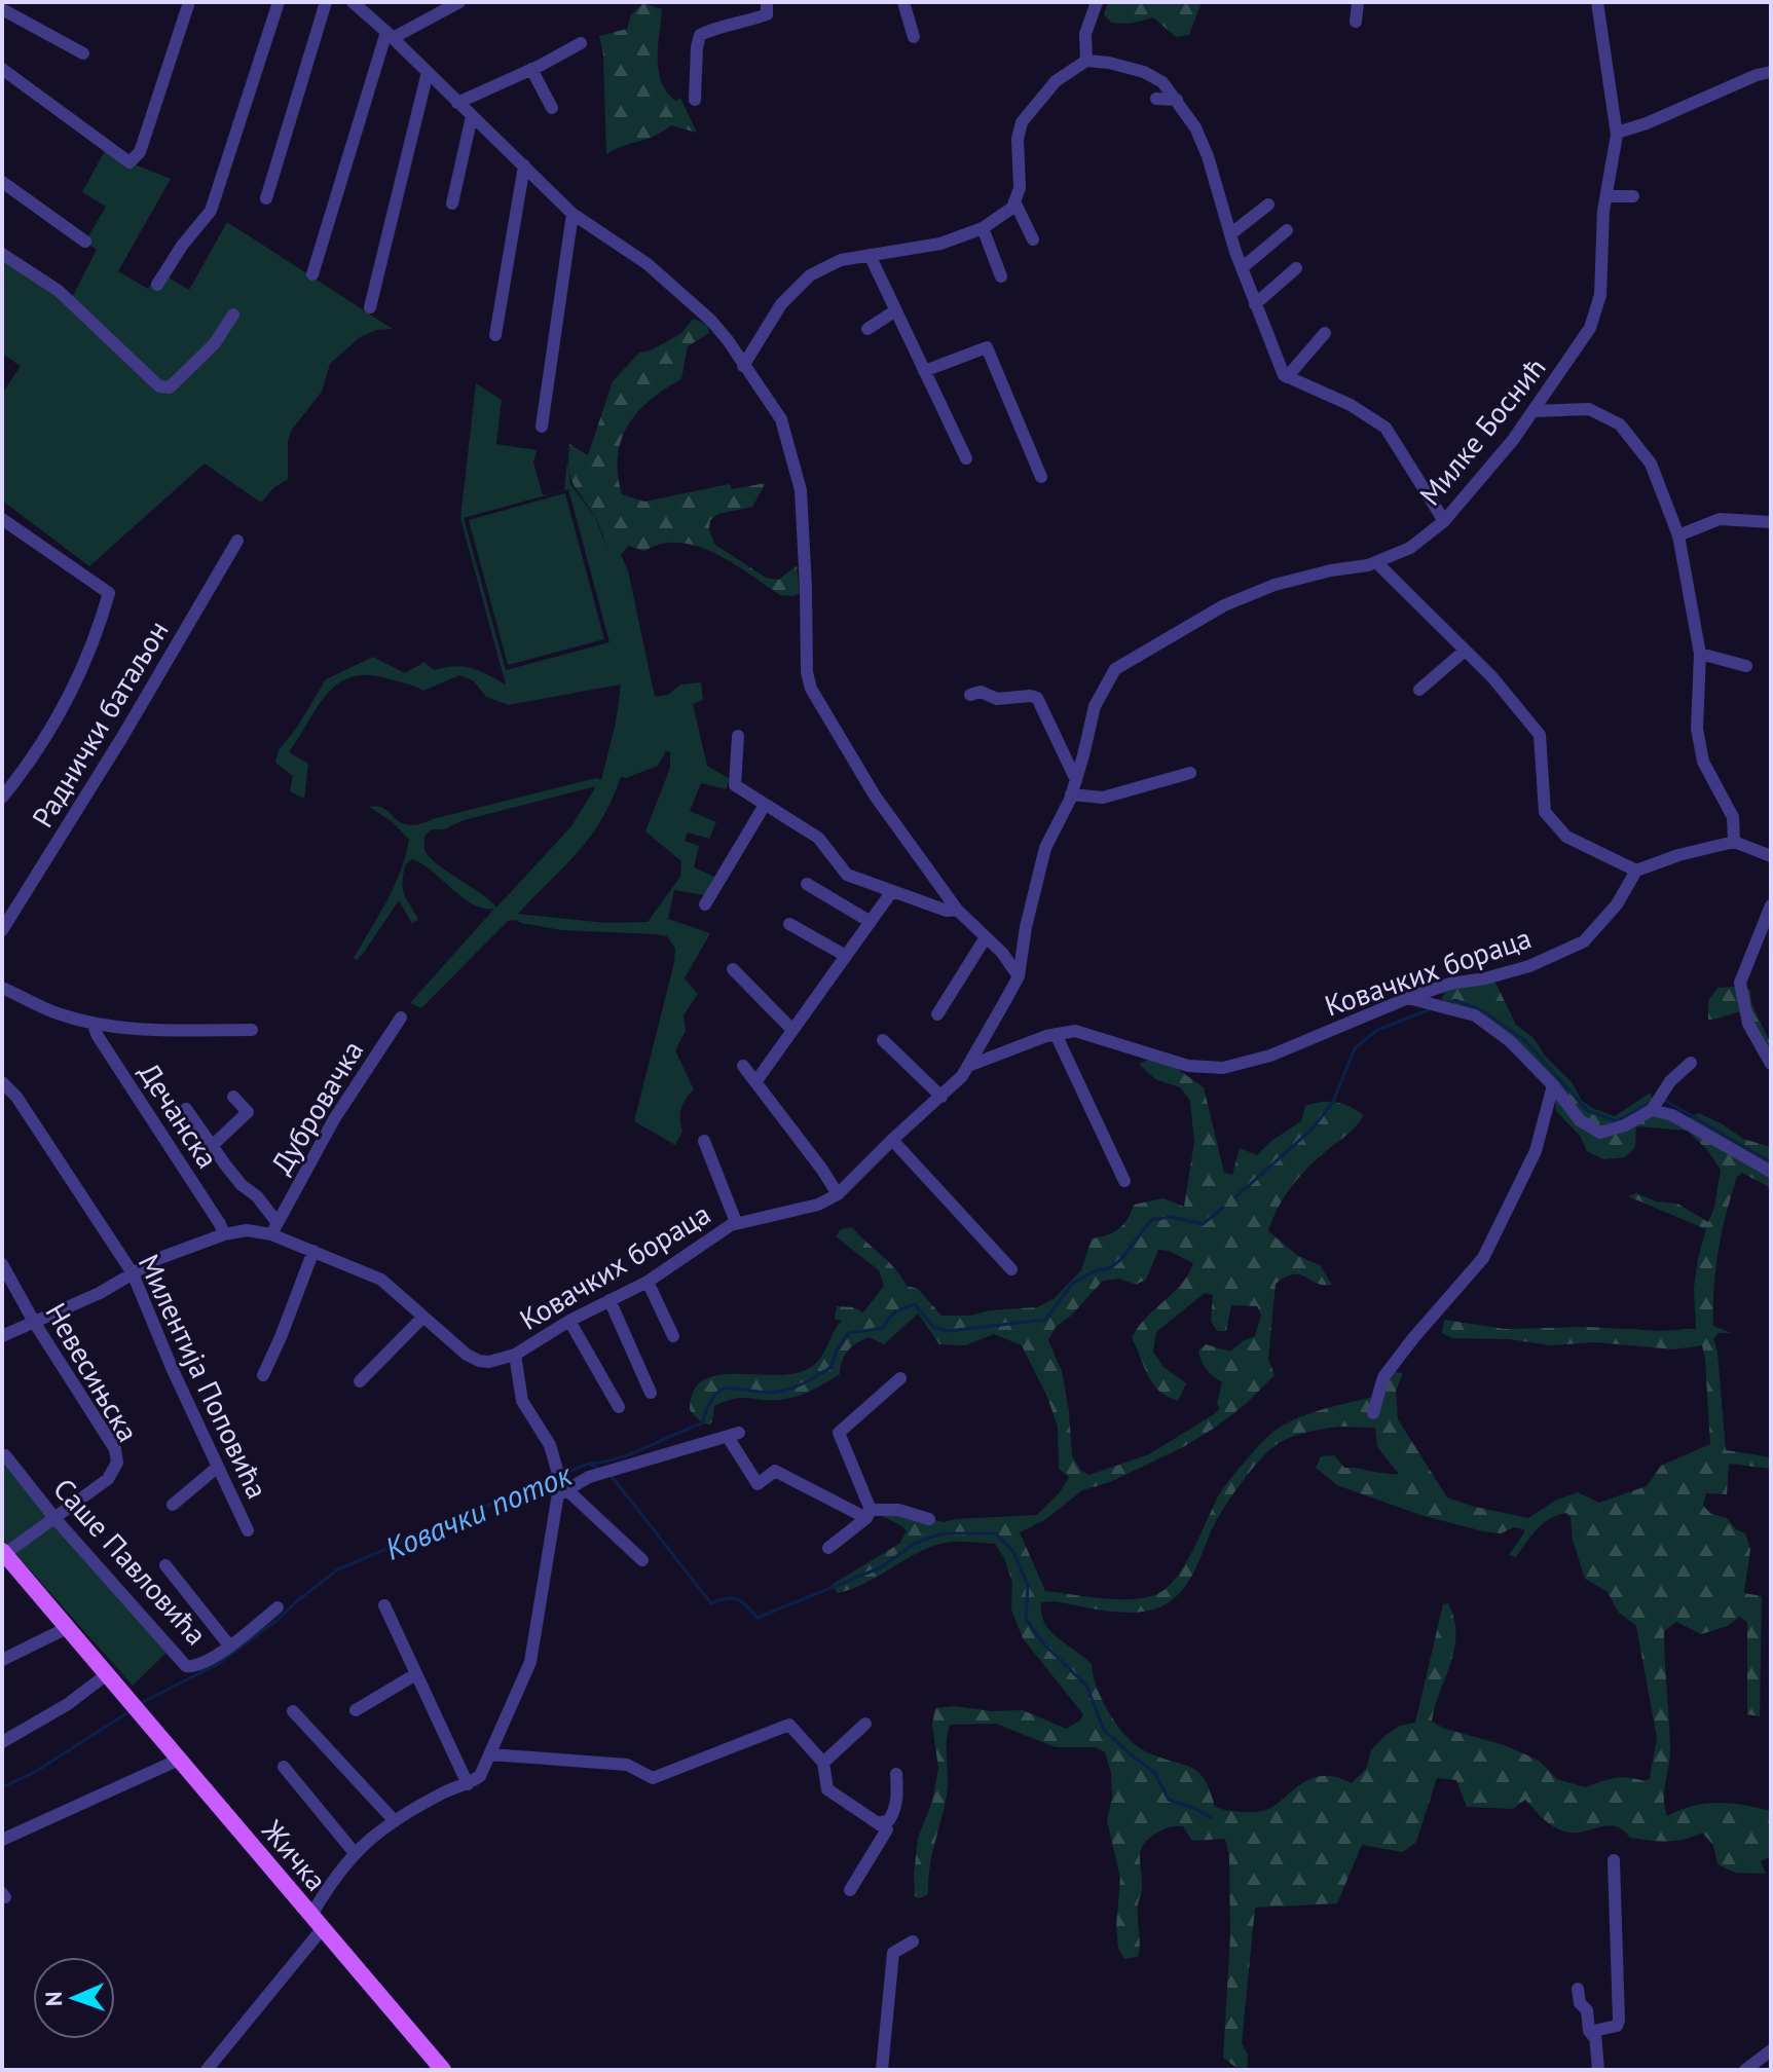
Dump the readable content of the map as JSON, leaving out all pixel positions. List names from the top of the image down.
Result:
{
  "streets": {
    "main road": ["Жичка"],
    "street": [
      "Милке Боснић",
      "Раднички батаљон",
      "Ковачких бораца",
      "Дубровачка",
      "Дечанска",
      "Невесињска",
      "Милентија Поповића",
      "Саше Павловића"
    ]
  },
  "crossings": [
    ["Милке Боснић", "Ковачких бораца"],
    ["Ковачких бораца", "Дубровачка"],
    ["Ковачких бораца", "Дечанска"],
    ["Ковачких бораца", "Невесињска"],
    ["Ковачких бораца", "Милентија Поповића"],
    ["Невесињска", "Саше Павловића"],
    ["Невесињска", "Жичка"]
  ],
  "water": ["Ковачки поток"],
  "north": "left"
}
